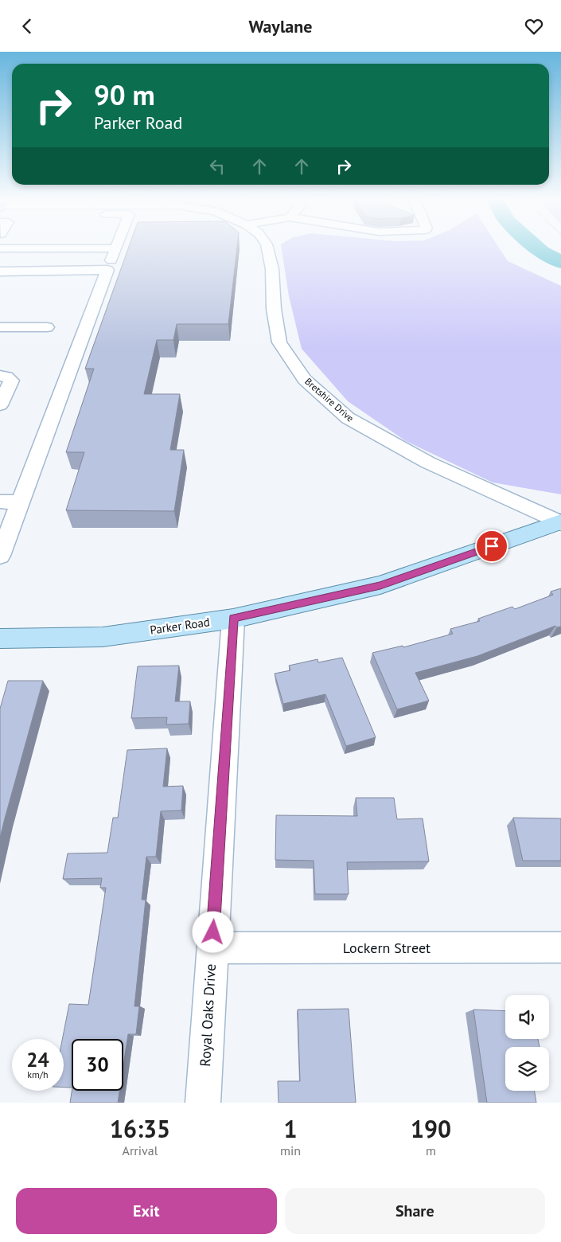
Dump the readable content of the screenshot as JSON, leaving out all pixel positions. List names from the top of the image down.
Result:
{
  "streets": {
    "main road": ["Parker Road"],
    "street": ["Bretshire Drive", "Lockern Street", "Royal Oaks Drive"]
  },
  "crossings": [
    ["Bretshire Drive", "Parker Road"],
    ["Parker Road", "Royal Oaks Drive"],
    ["Lockern Street", "Royal Oaks Drive"]
  ],
  "page": {
    "header": "Waylane",
    "turn": ["90 m", "Parker Road"],
    "speed": "24 km/h",
    "limit": "30",
    "eta": [
      "16:35",
      "Arrival",
      "1",
      "min",
      "190",
      "m"
    ],
    "buttons": ["Exit", "Share"]
  }
}
